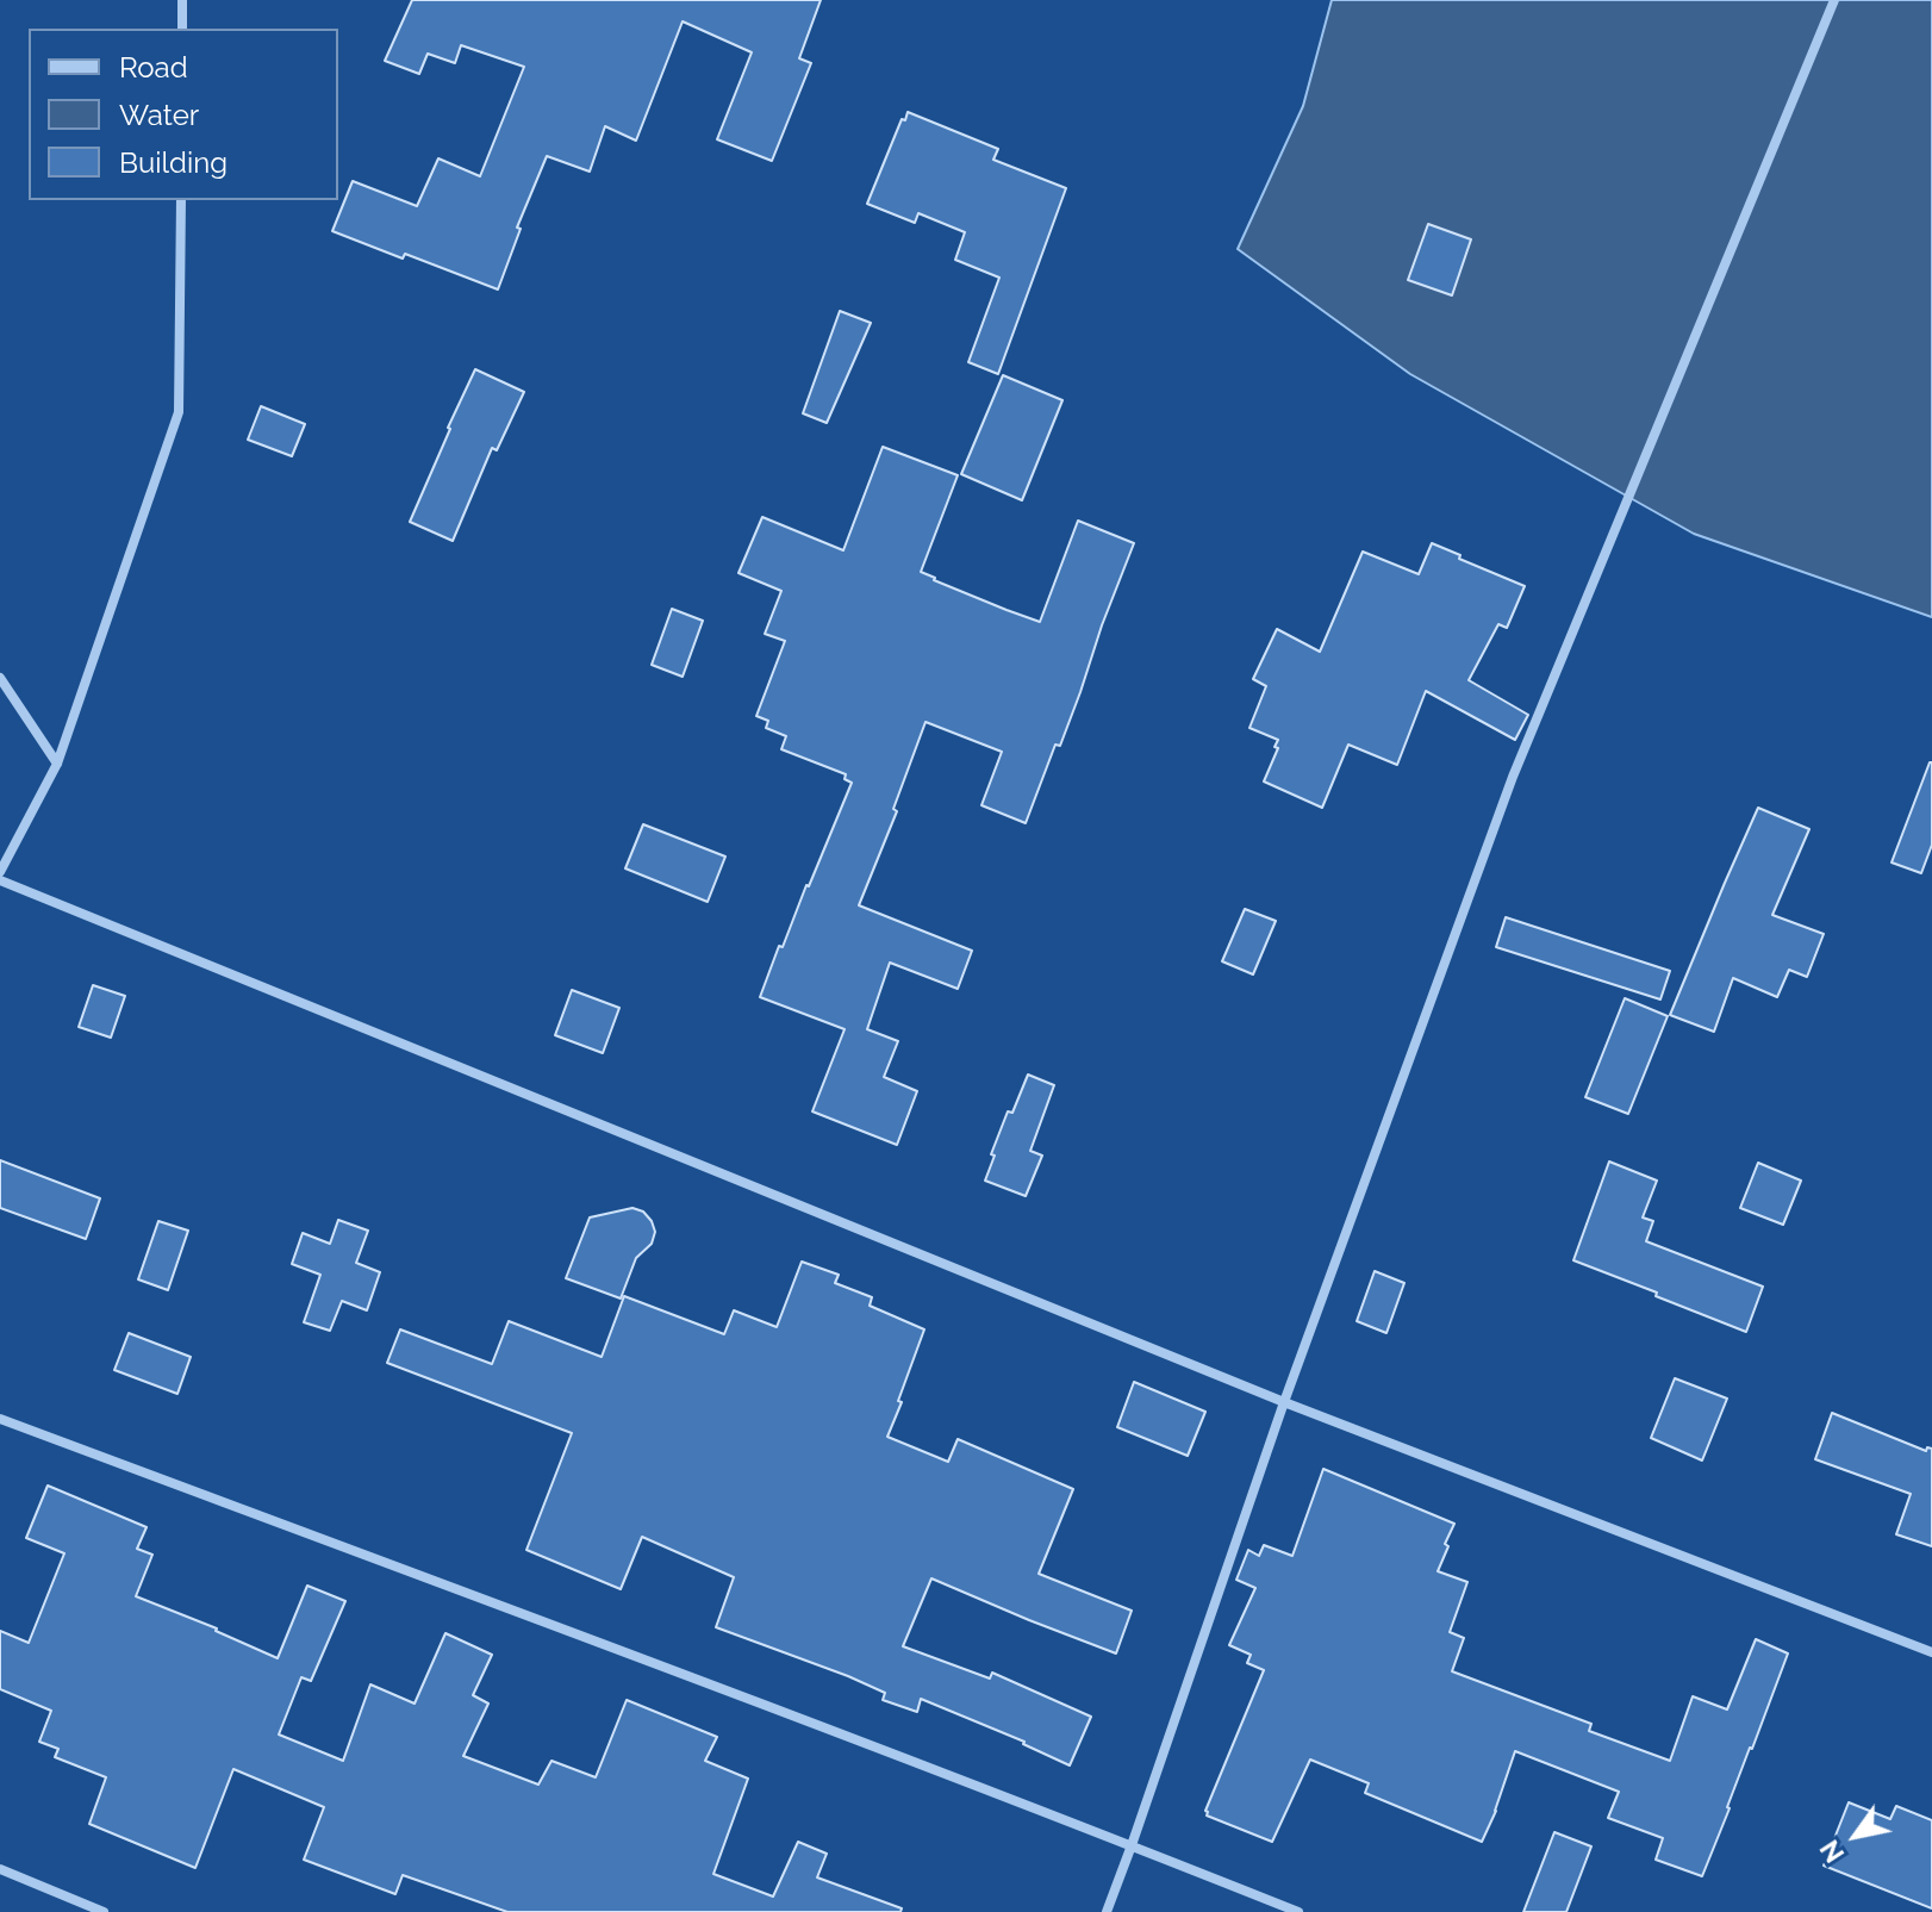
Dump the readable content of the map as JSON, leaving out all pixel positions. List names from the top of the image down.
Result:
{
  "legend": ["Road", "Water", "Building"],
  "north": "bottom left"
}
